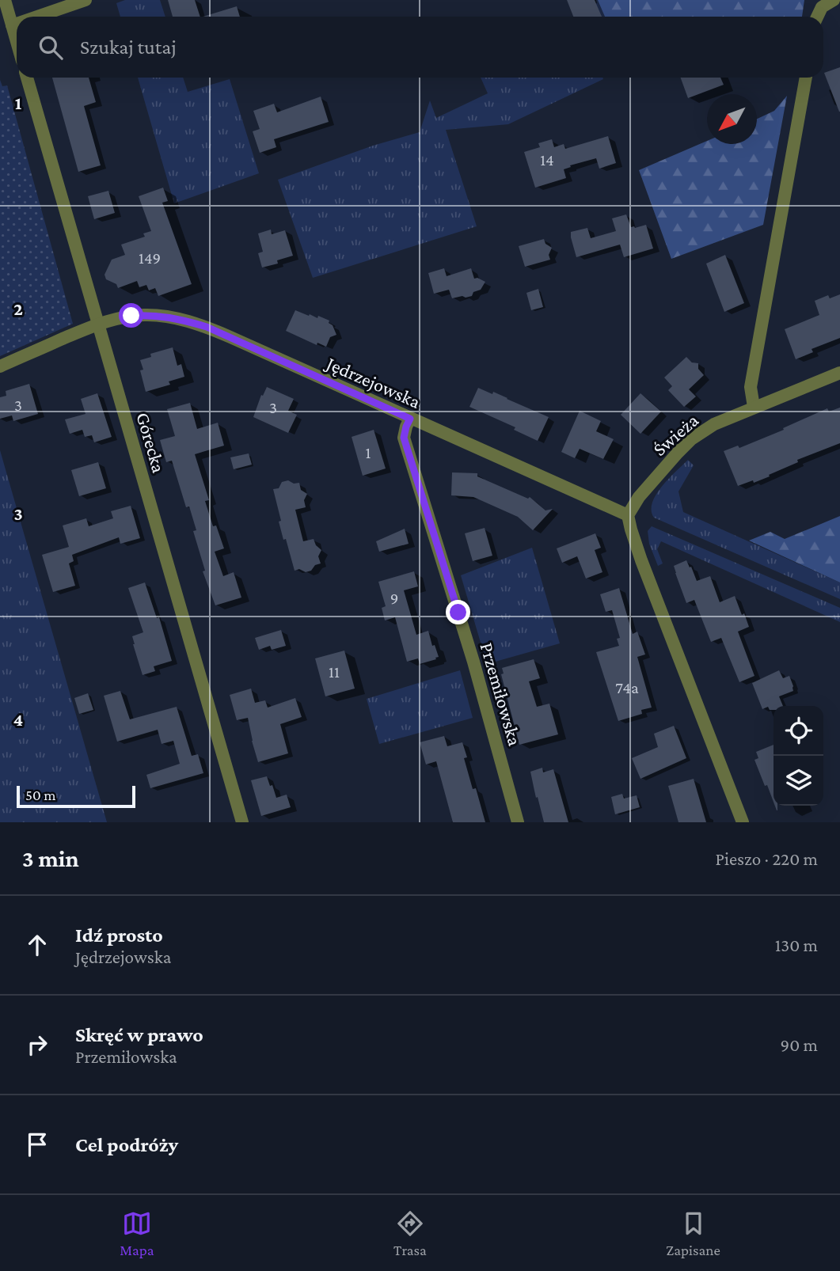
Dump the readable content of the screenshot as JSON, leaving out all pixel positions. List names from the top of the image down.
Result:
{
  "streets": {
    "street": [
      "Jędrzejowska",
      "Świeża",
      "Górecka",
      "Przemiłowska"
    ]
  },
  "crossings": [
    ["Jędrzejowska", "Świeża"],
    ["Jędrzejowska", "Górecka"],
    ["Jędrzejowska", "Przemiłowska"]
  ],
  "house_numbers": [
    "14",
    "149",
    "3",
    "3",
    "1",
    "9",
    "11",
    "74a"
  ],
  "scale_bar": "50 m",
  "north": "bottom left",
  "page": {
    "search": "Szukaj tutaj",
    "scale": "50 m",
    "heading": ["3 min", "Pieszo · 220 m"],
    "list": [
      ["Idź prosto", "Jędrzejowska", "130 m"],
      ["Skręć w prawo", "Przemiłowska", "90 m"],
      "Cel podróży"
    ],
    "nav": ["Mapa", "Trasa", "Zapisane"]
  },
  "grid": {
    "rows": [
      "1",
      "2",
      "3",
      "4"
    ]
  }
}
